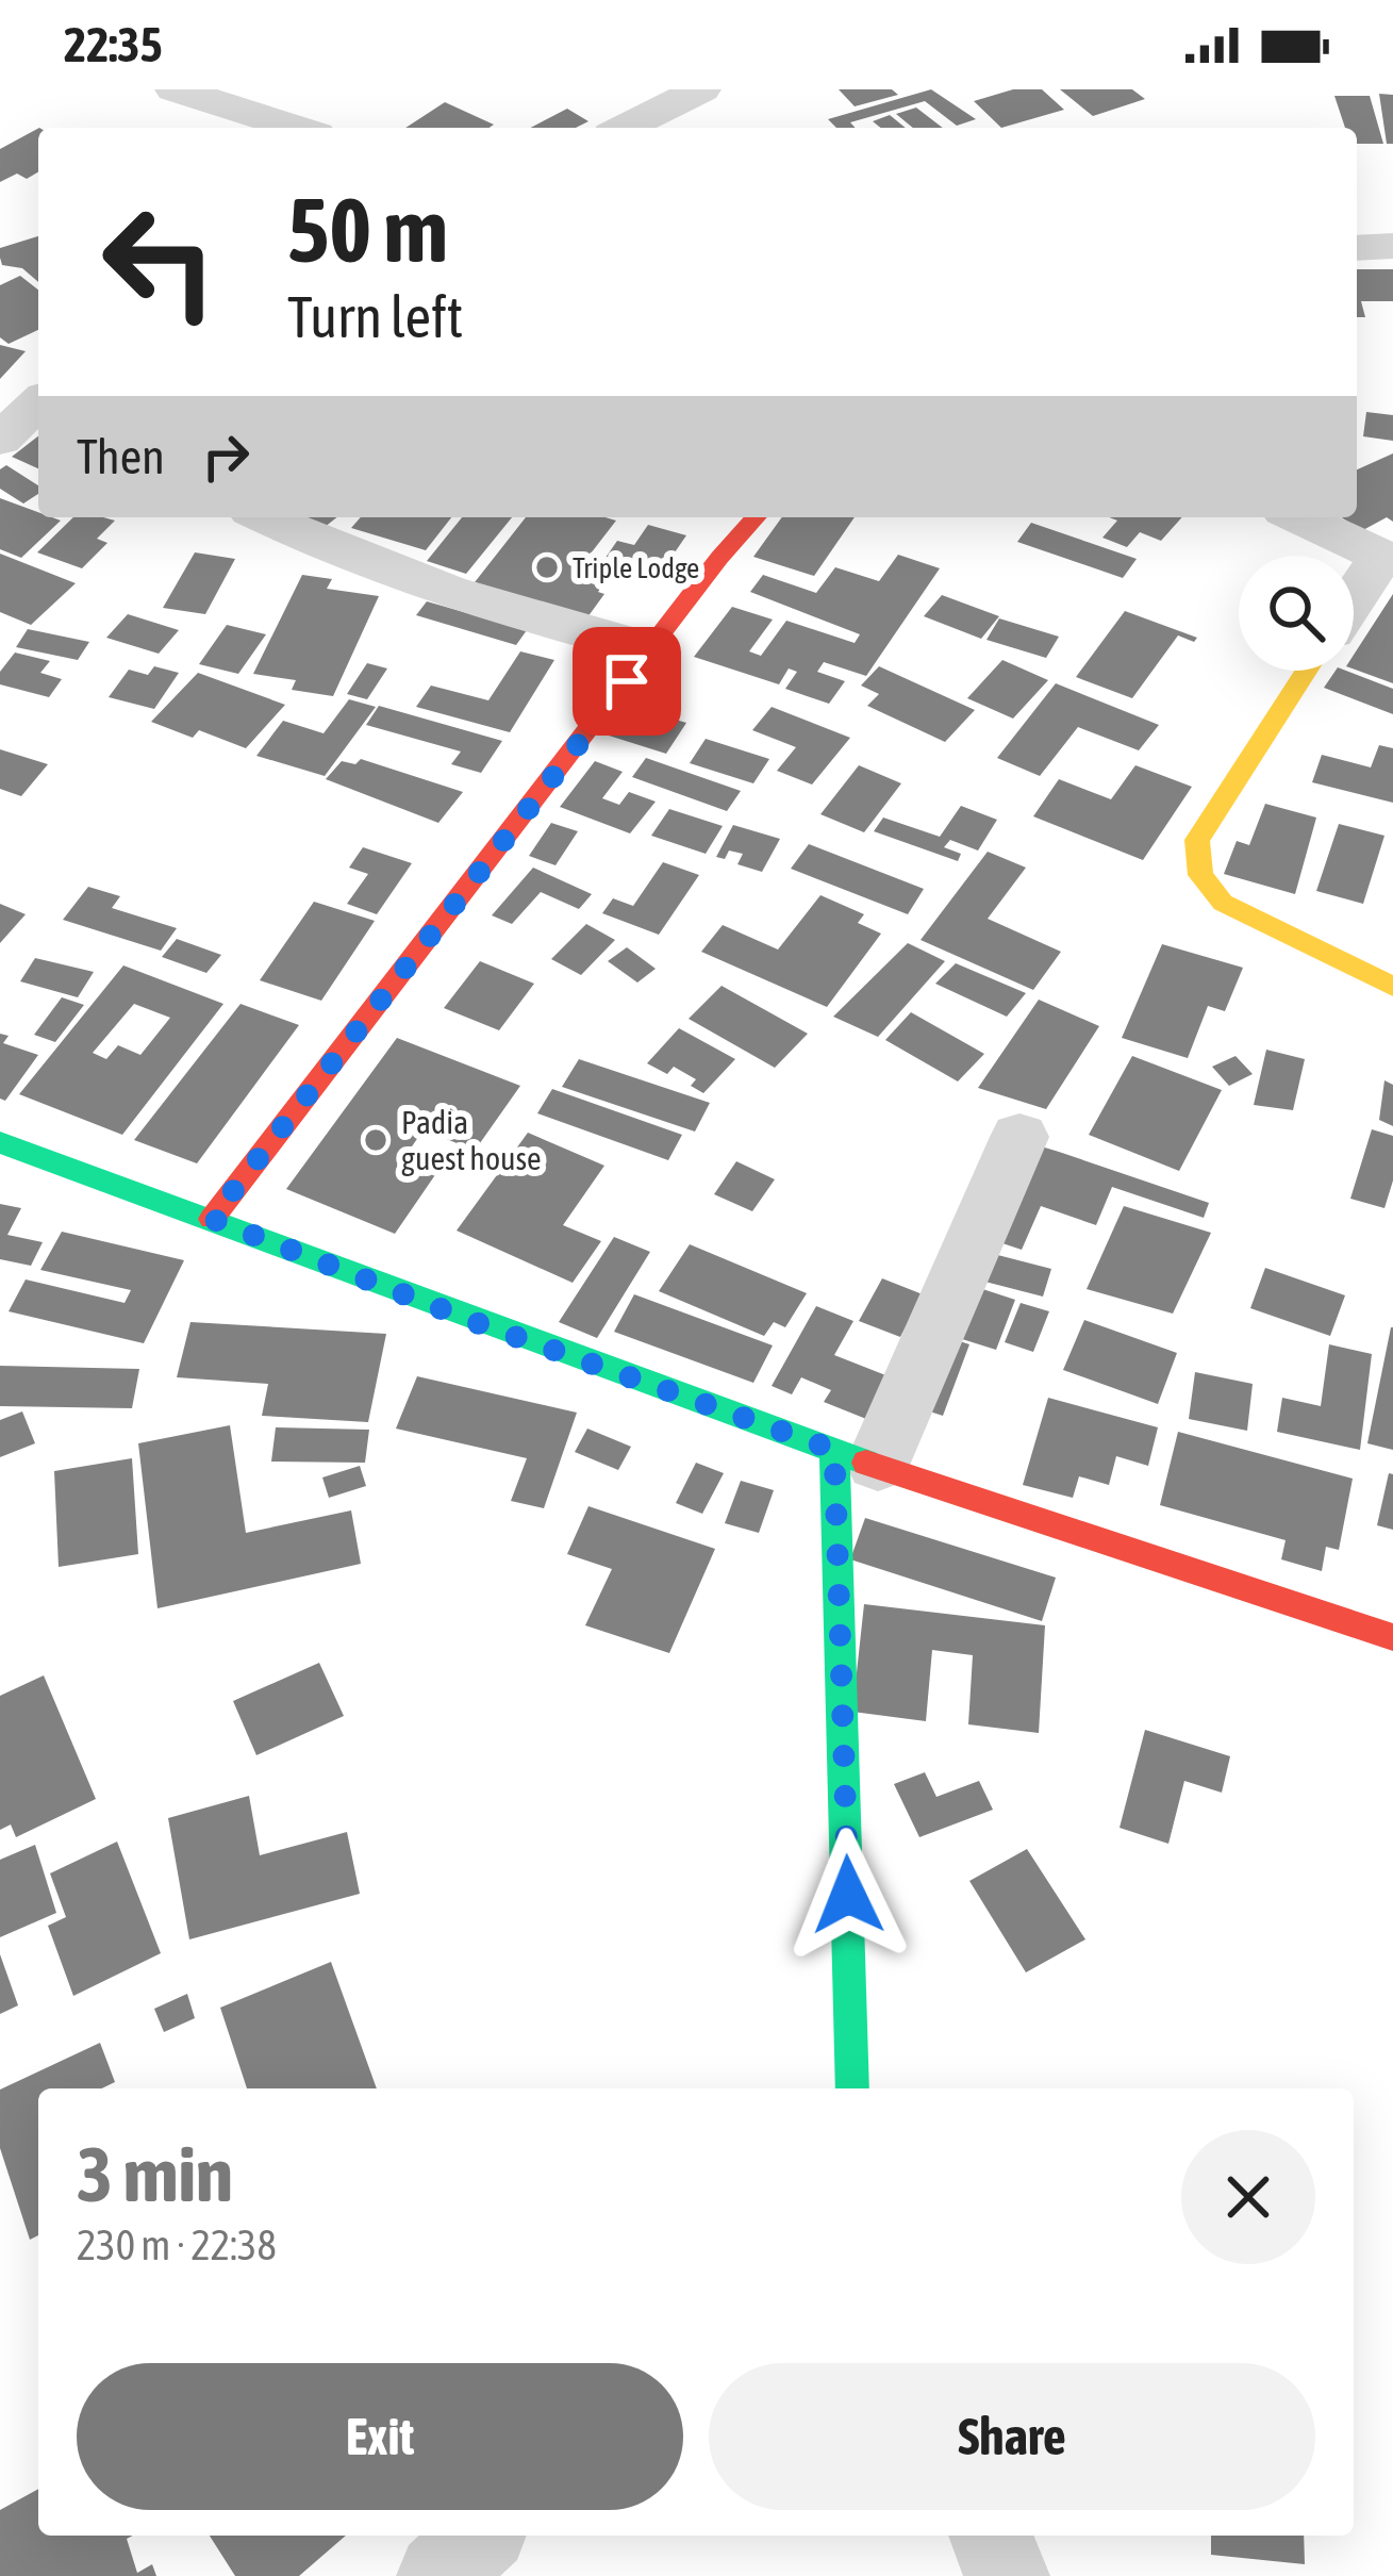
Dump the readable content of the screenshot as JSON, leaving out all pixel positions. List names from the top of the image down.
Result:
{
  "places": ["Triple Lodge", "Padia guest house"],
  "page": {
    "status": "22:35",
    "turn": ["50 m", "Turn left"],
    "then": "Then",
    "heading": ["3 min", "230 m · 22:38"],
    "buttons": ["Exit", "Share"]
  }
}
